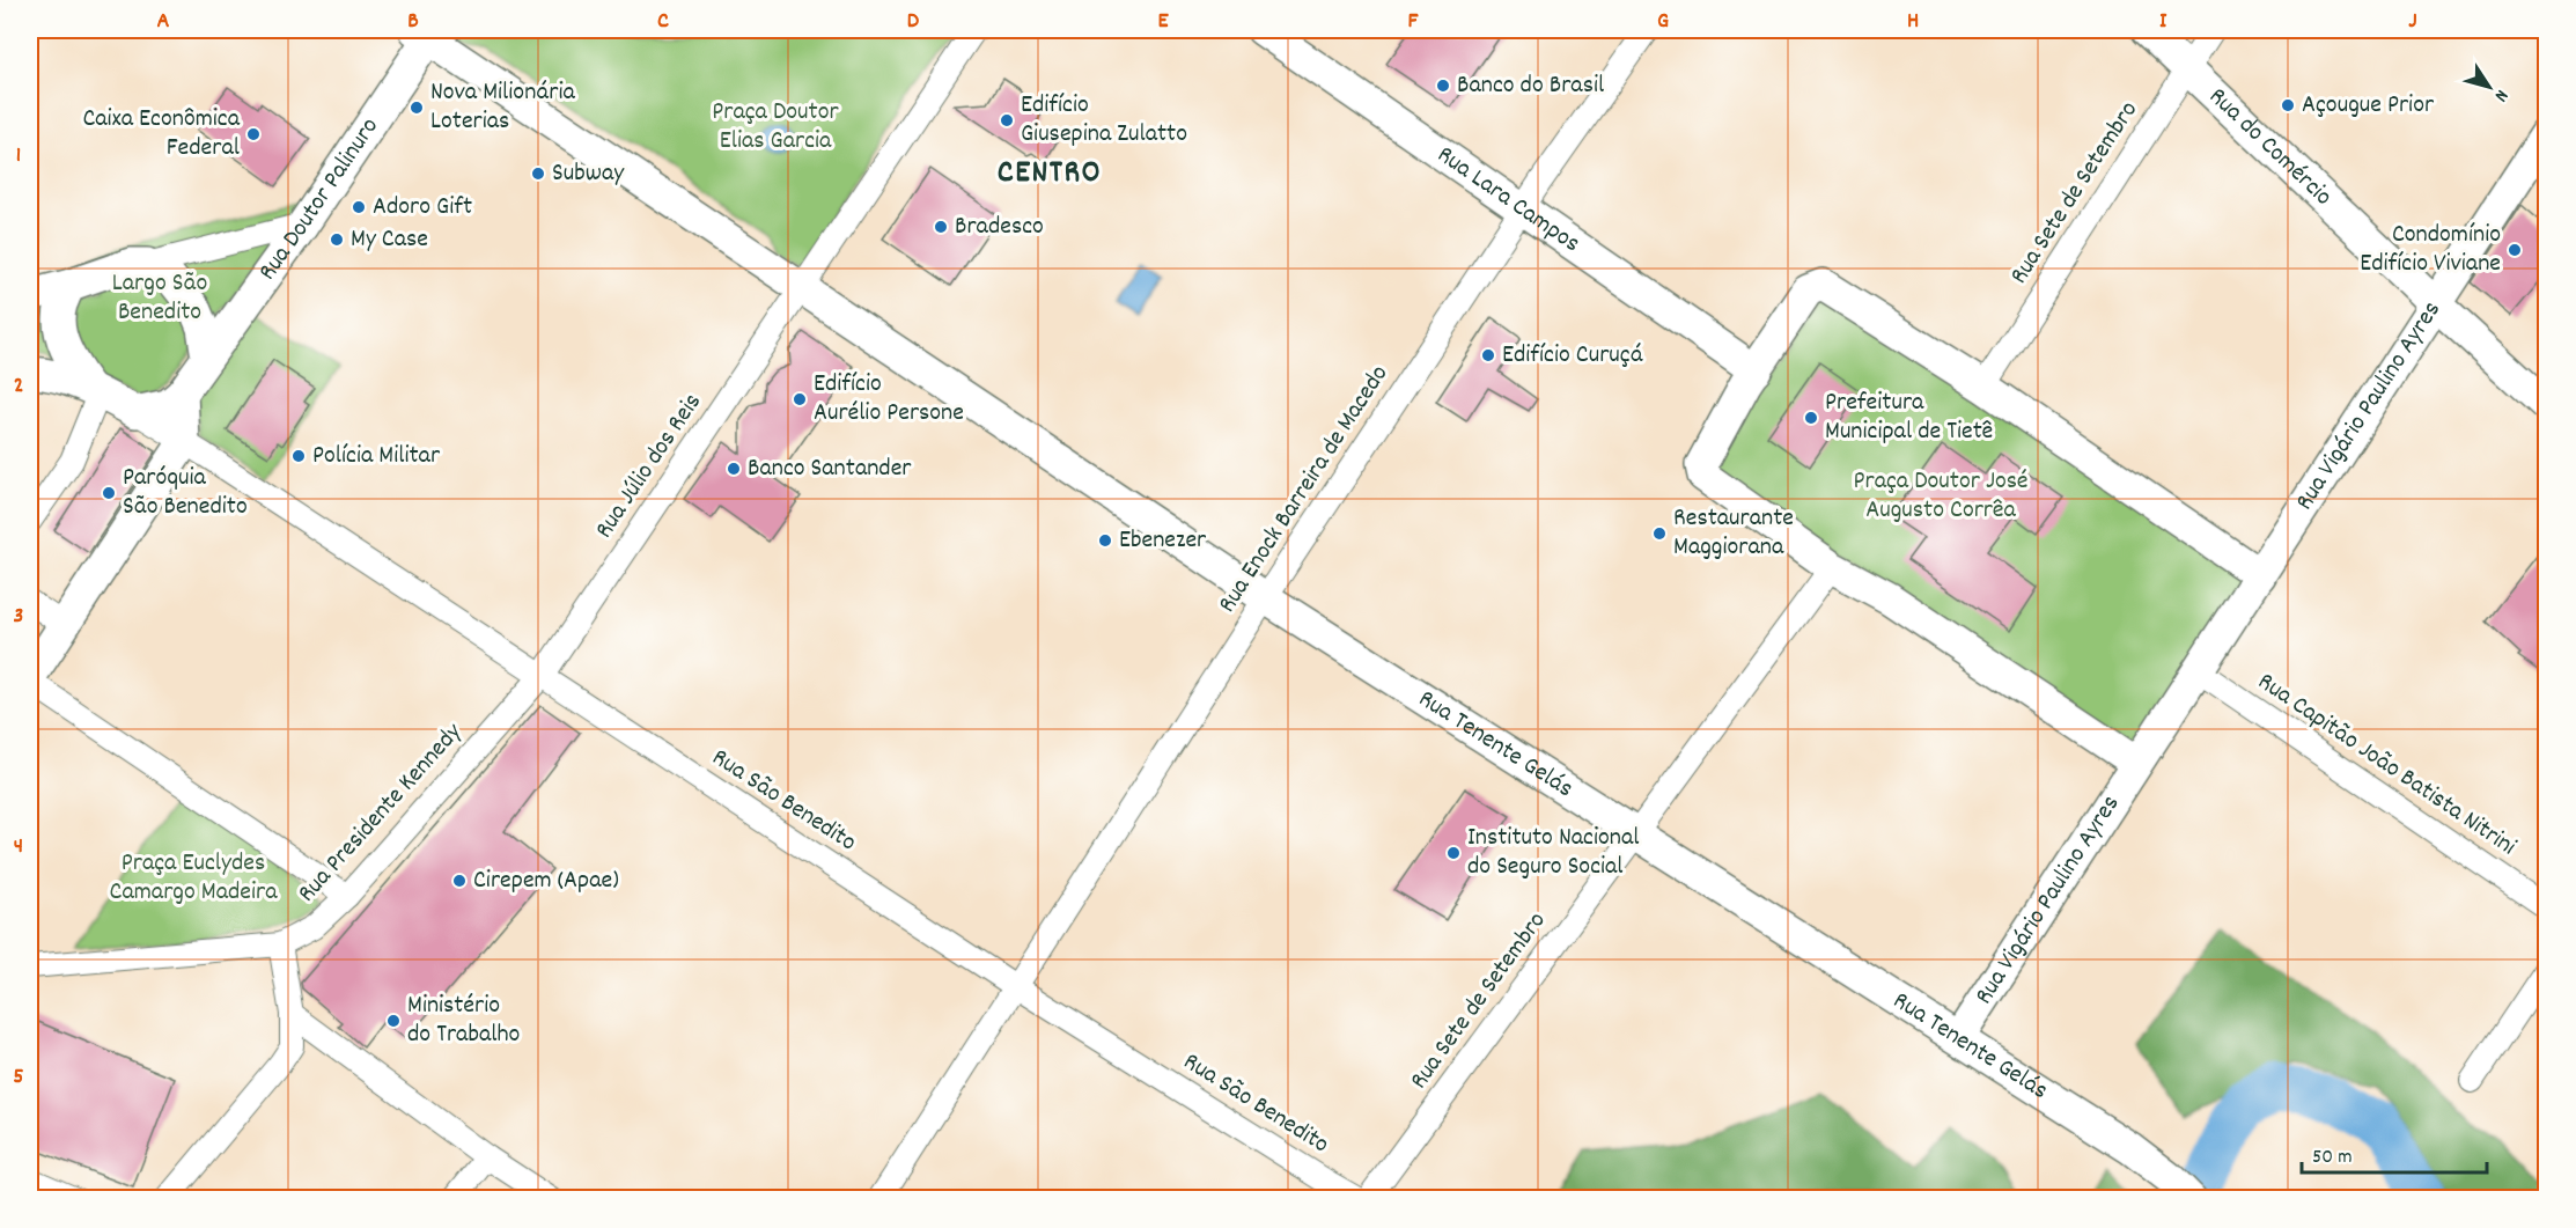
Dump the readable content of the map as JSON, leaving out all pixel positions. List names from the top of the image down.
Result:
{
  "streets": {
    "street": [
      "Rua do Comércio",
      "Rua Sete de Setembro",
      "Rua Doutor Palinuro",
      "Rua Lara Campos",
      "Rua Vigário Paulino Ayres",
      "Rua Júlio dos Reis",
      "Rua Enock Barreira de Macedo",
      "Rua Tenente Gelás",
      "Rua Capitão João Batista Nitrini",
      "Rua São Benedito",
      "Rua Presidente Kennedy"
    ]
  },
  "crossings": [
    ["Rua do Comércio", "Rua Sete de Setembro"],
    ["Rua do Comércio", "Rua Vigário Paulino Ayres"],
    ["Rua Sete de Setembro", "Rua Tenente Gelás"],
    ["Rua Lara Campos", "Rua Enock Barreira de Macedo"],
    ["Rua Vigário Paulino Ayres", "Rua Tenente Gelás"],
    ["Rua Júlio dos Reis", "Rua Tenente Gelás"],
    ["Rua Júlio dos Reis", "Rua São Benedito"],
    ["Rua Júlio dos Reis", "Rua Presidente Kennedy"],
    ["Rua Enock Barreira de Macedo", "Rua Tenente Gelás"],
    ["Rua Enock Barreira de Macedo", "Rua São Benedito"],
    ["Rua São Benedito", "Rua Presidente Kennedy"]
  ],
  "districts": ["CENTRO"],
  "parks": [
    "Praça Doutor Elias Garcia",
    "Largo São Benedito",
    "Praça Doutor José Augusto Corrêa",
    "Praça Euclydes Camargo Madeira"
  ],
  "places": [
    "Banco do Brasil",
    "Açougue Prior",
    "Nova Milionária Loterias",
    "Edifício Giusepina Zulatto",
    "Caixa Econômica Federal",
    "Subway",
    "Adoro Gift",
    "Bradesco",
    "My Case",
    "Condomínio Edifício Viviane",
    "Edifício Curuçá",
    "Edifício Aurélio Persone",
    "Prefeitura Municipal de Tietê",
    "Polícia Militar",
    "Banco Santander",
    "Paróquia São Benedito",
    "Restaurante Maggiorana",
    "Ebenezer",
    "Instituto Nacional do Seguro Social",
    "Cirepem (Apae)",
    "Ministério do Trabalho"
  ],
  "scale_bar": "50 m",
  "north": "bottom right",
  "grid": {
    "columns": [
      "A",
      "B",
      "C",
      "D",
      "E",
      "F",
      "G",
      "H",
      "I",
      "J"
    ],
    "rows": [
      "1",
      "2",
      "3",
      "4",
      "5"
    ]
  }
}
